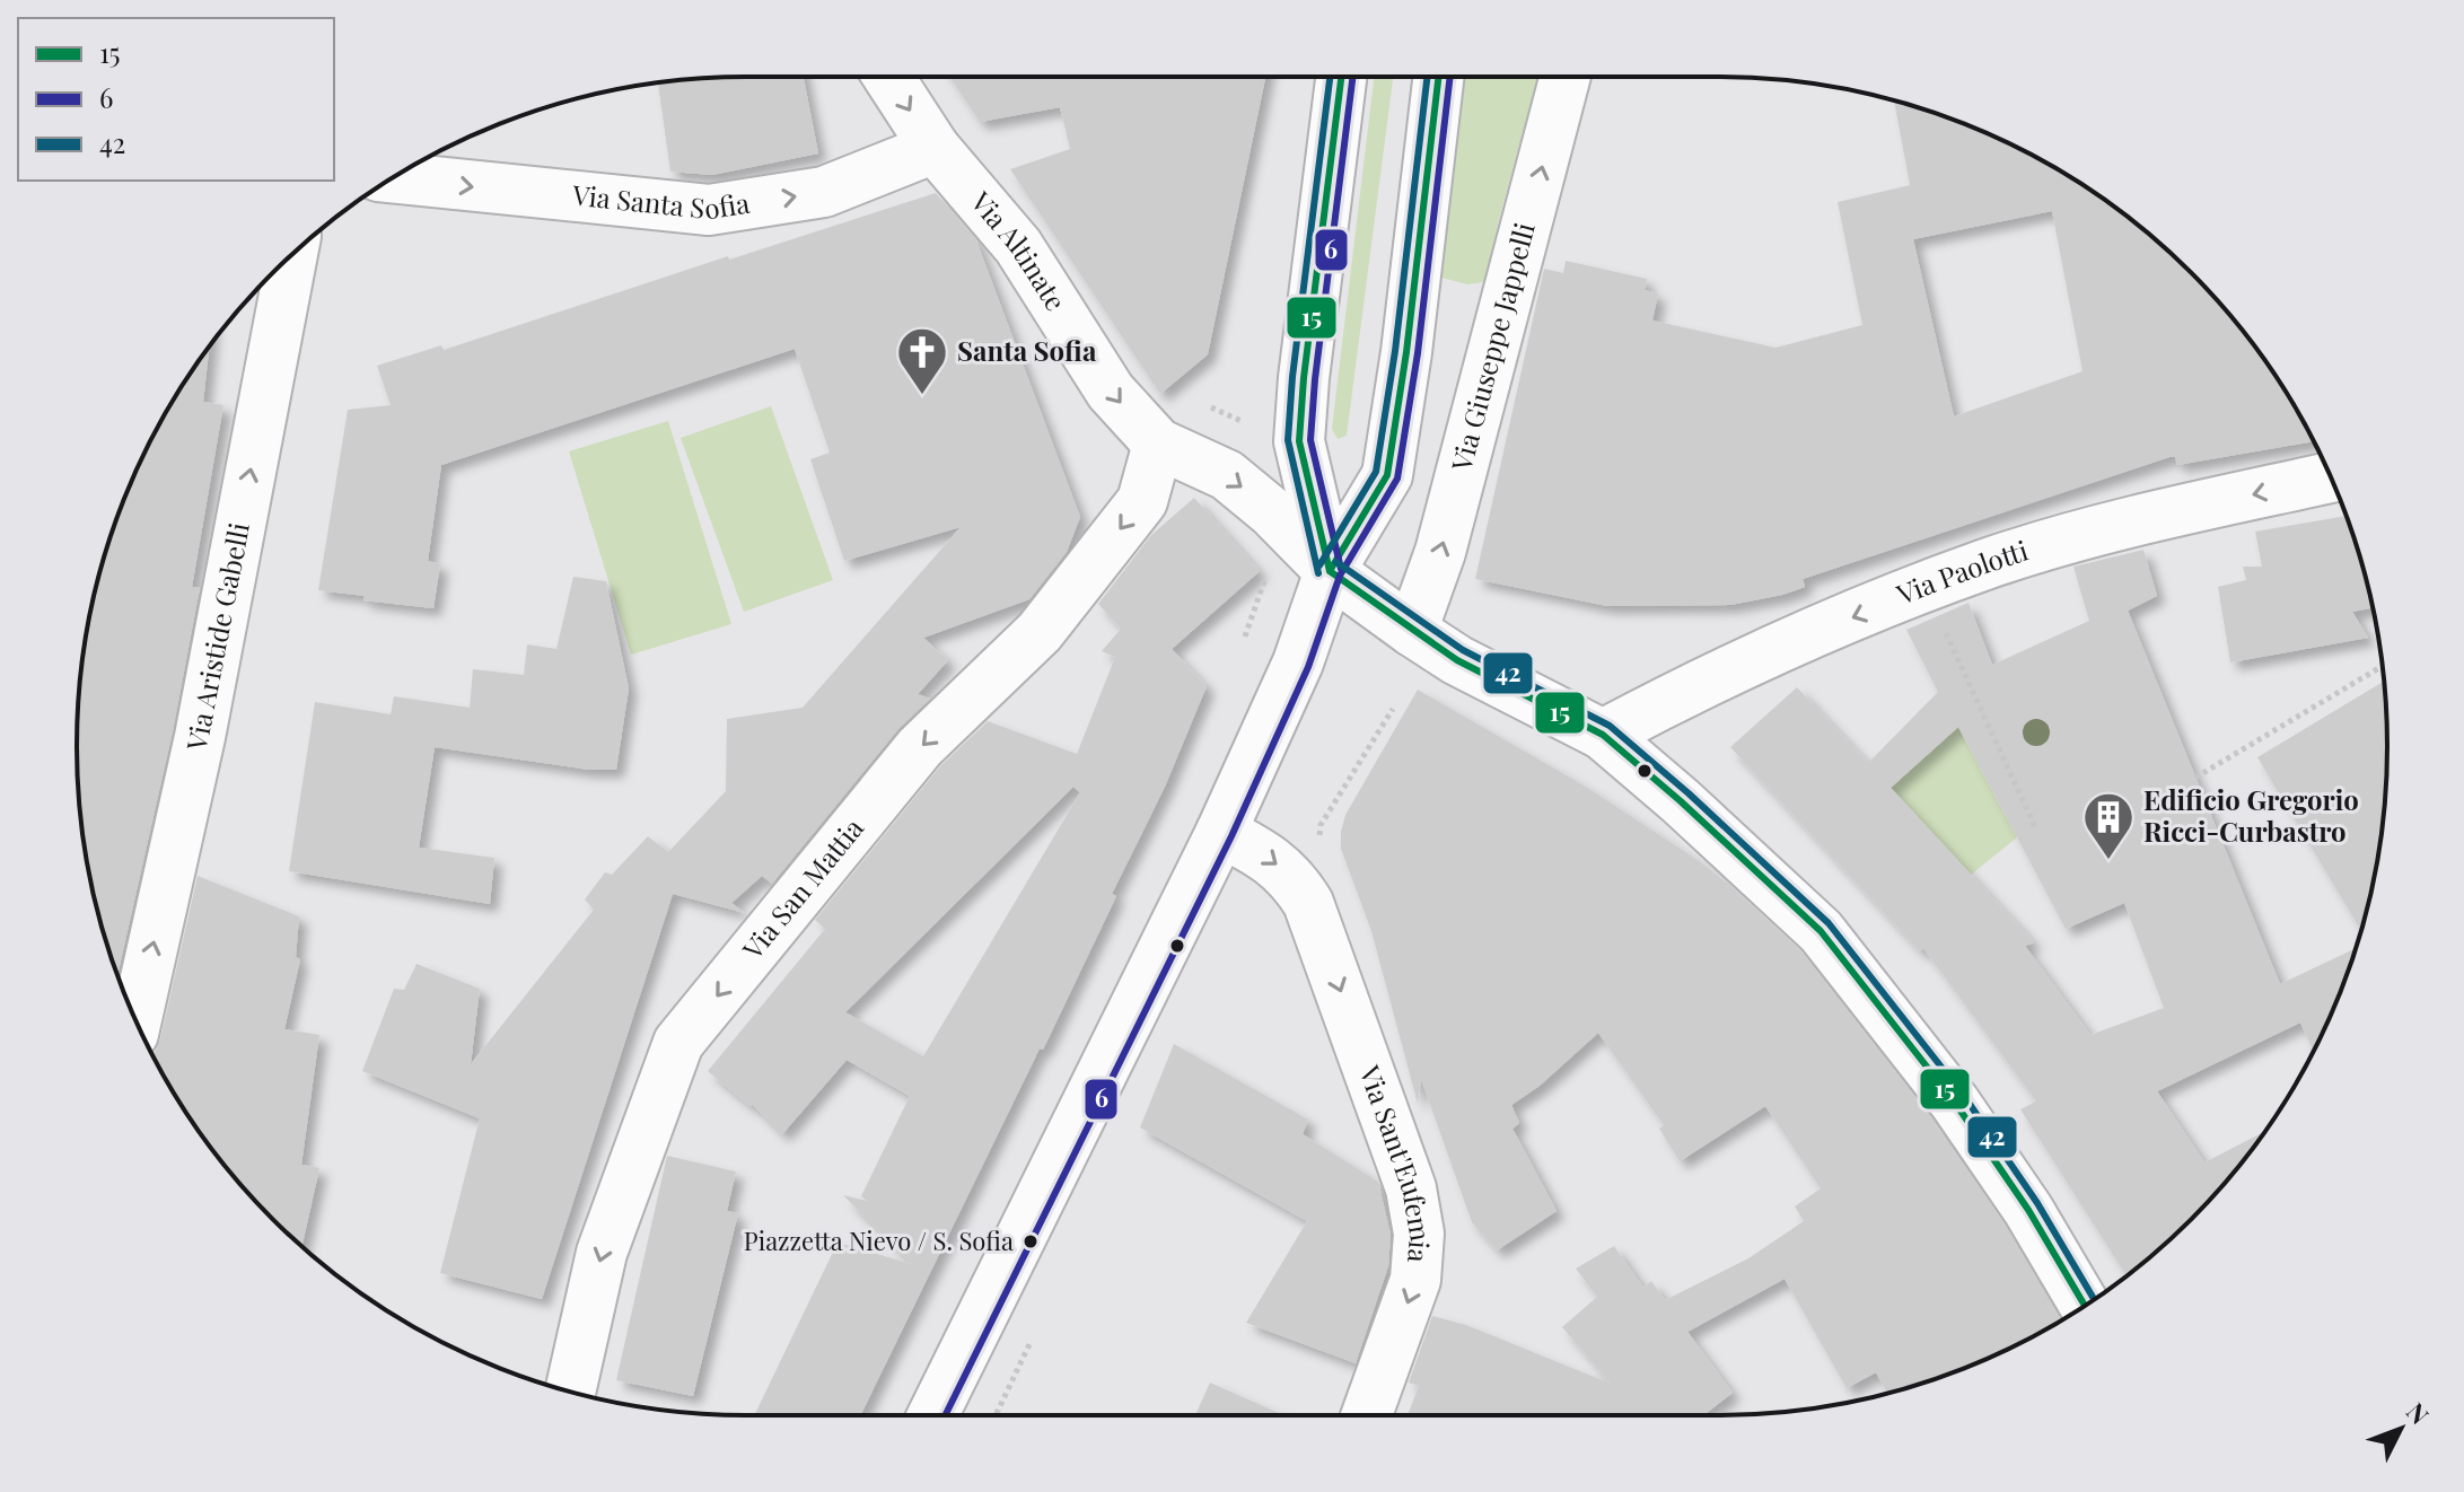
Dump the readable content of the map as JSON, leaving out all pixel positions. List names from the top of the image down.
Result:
{
  "streets": {
    "street": [
      "Via Santa Sofia",
      "Via Altinate",
      "Via Giuseppe Jappelli",
      "Via Paolotti",
      "Via Aristide Gabelli",
      "Via San Mattia",
      "Via Sant'Eufemia"
    ]
  },
  "crossings": [
    ["Via Santa Sofia", "Via Altinate"],
    ["Via Altinate", "Via Giuseppe Jappelli"],
    ["Via Altinate", "Via Paolotti"],
    ["Via Altinate", "Via San Mattia"]
  ],
  "one_way": [
    "Via Santa Sofia",
    "Via Altinate",
    "Via Paolotti",
    "Via Aristide Gabelli",
    "Via Sant'Eufemia"
  ],
  "places": {
    "church": ["Santa Sofia"],
    "building": ["Edificio Gregorio Ricci-Curbastro"],
    "other": ["Piazzetta Nievo / S. Sofia"]
  },
  "lines": ["transit line 15", "transit line 6", "transit line 42"],
  "legend": ["15", "6", "42"],
  "north": "top right"
}
